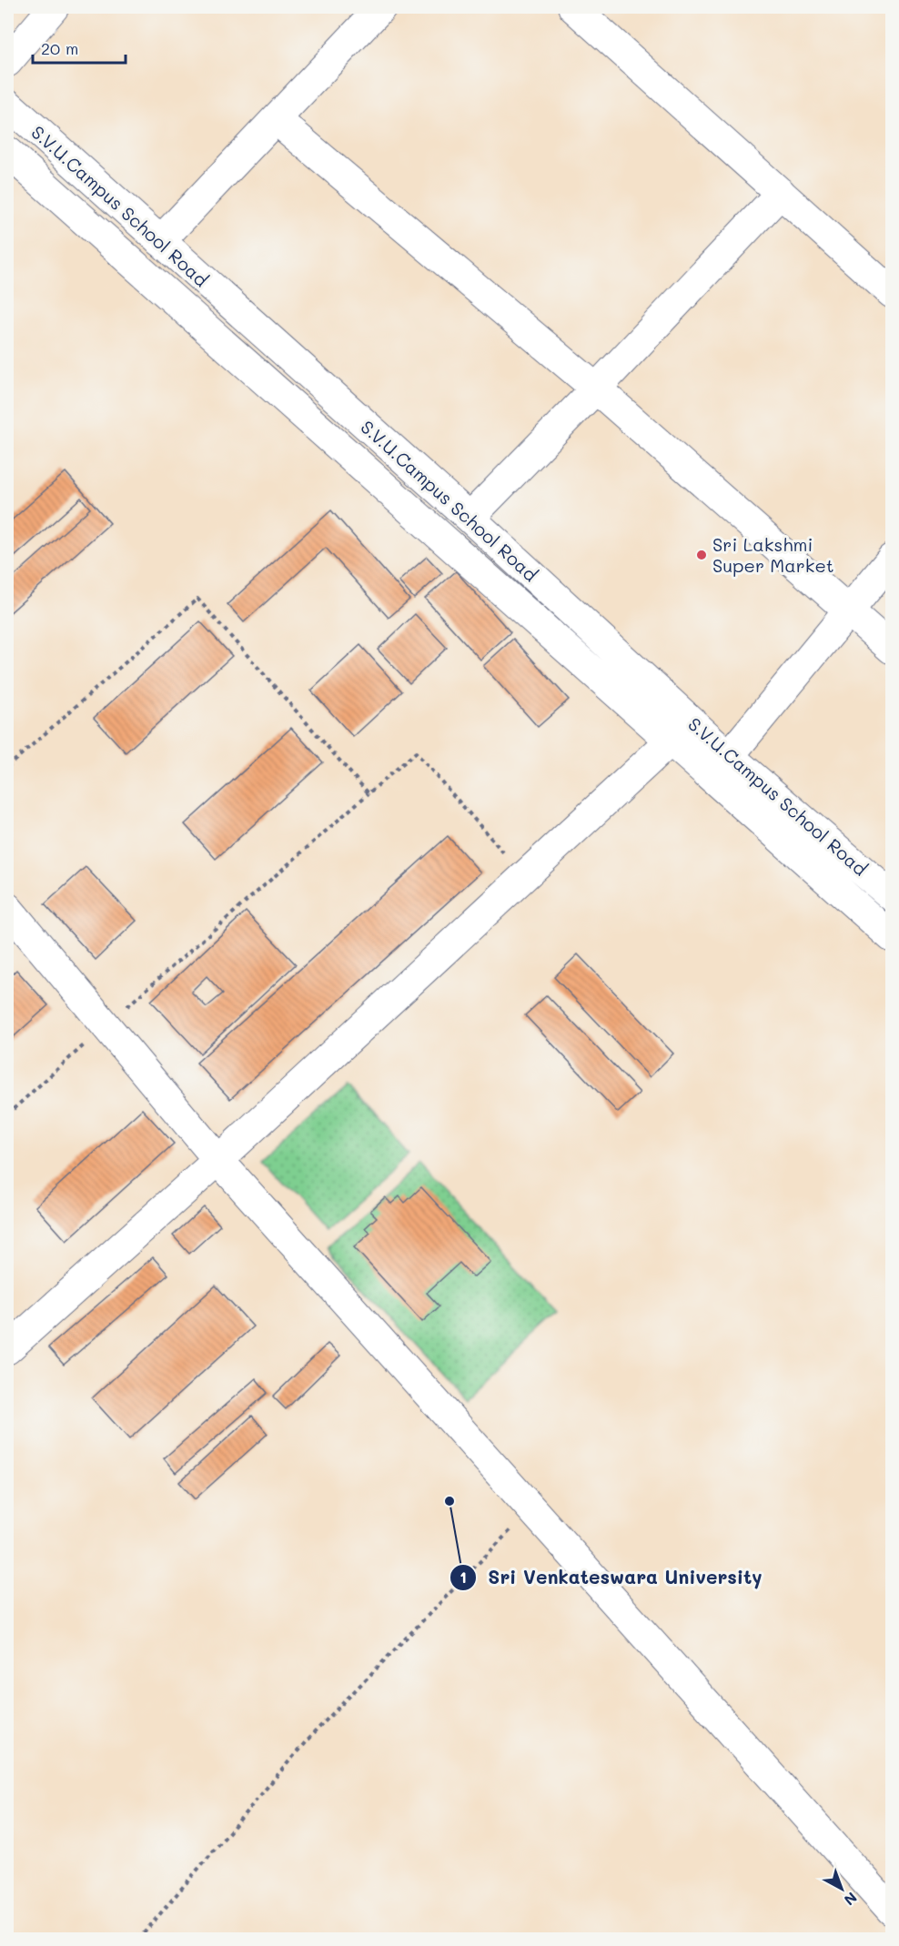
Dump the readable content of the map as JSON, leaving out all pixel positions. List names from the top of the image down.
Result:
{
  "streets": {
    "street": ["S.V.U.Campus School Road"]
  },
  "places": ["Sri Lakshmi Super Market", "Sri Venkateswara University"],
  "scale_bar": "20 m",
  "north": "bottom right"
}
